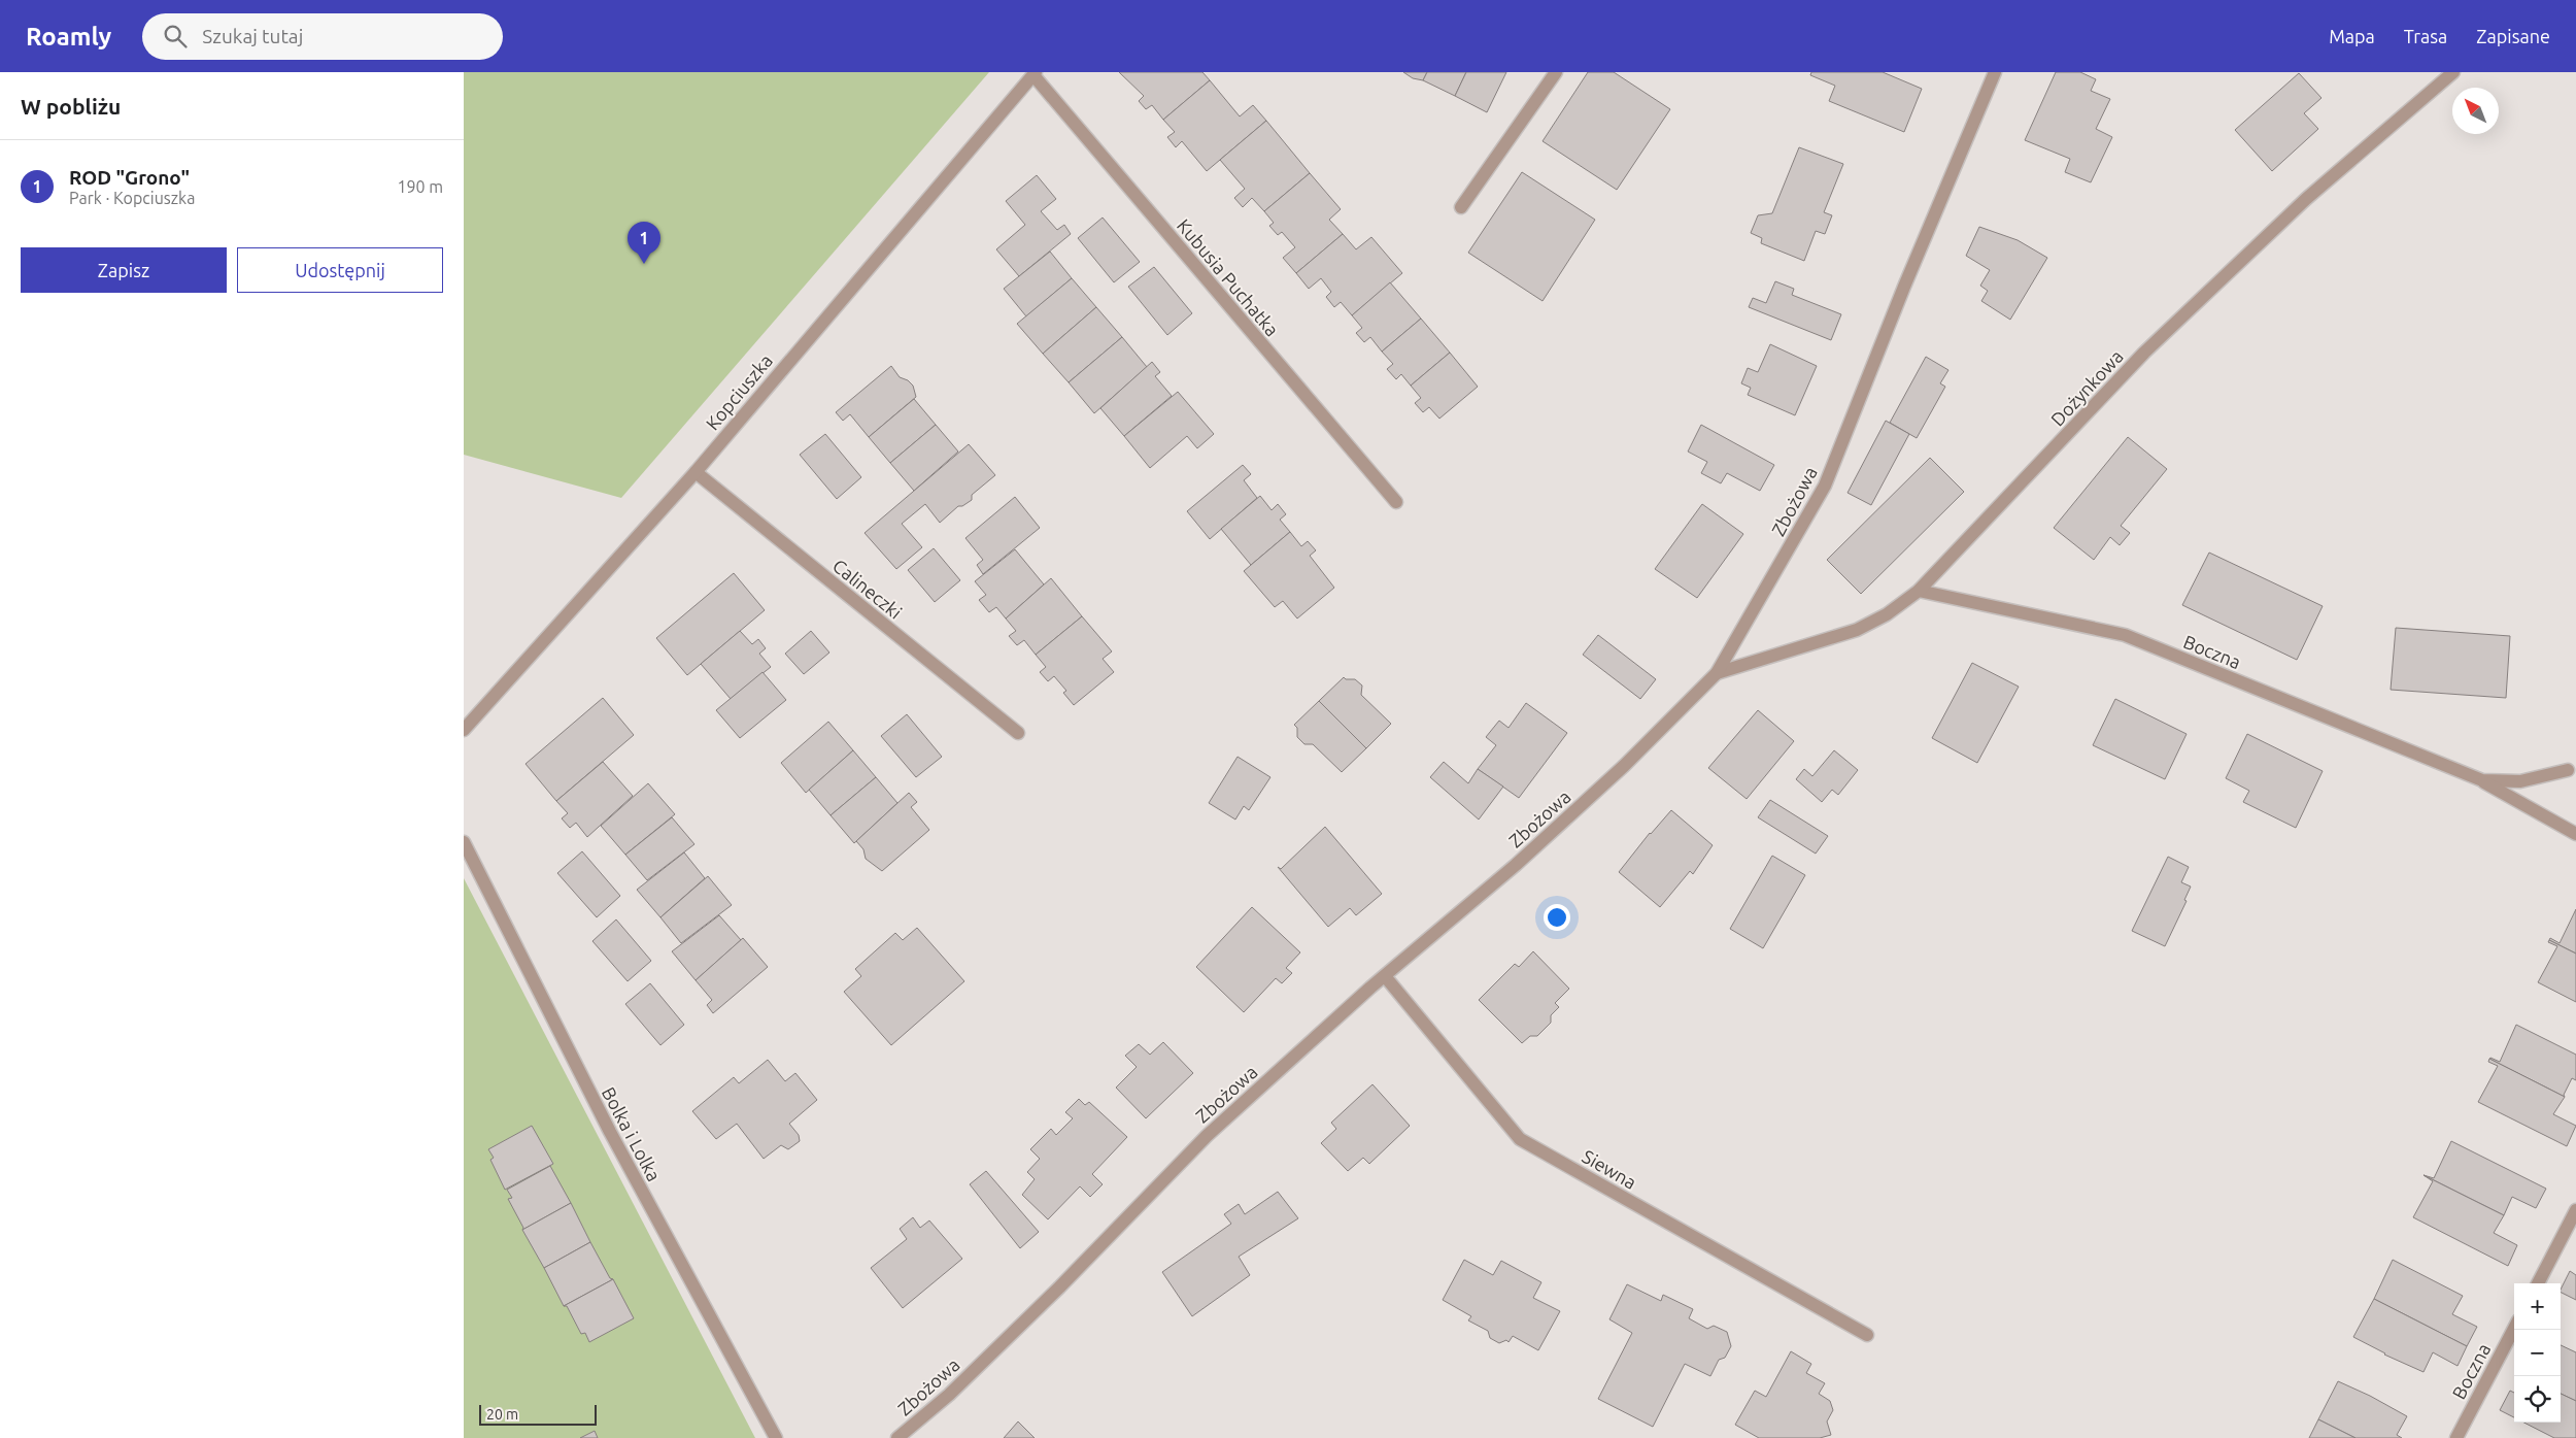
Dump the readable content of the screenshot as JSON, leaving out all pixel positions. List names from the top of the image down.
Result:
{
  "streets": {
    "street": [
      "Kubusia Puchatka",
      "Dożynkowa",
      "Kopciuszka",
      "Zbożowa",
      "Calineczki",
      "Boczna",
      "Bolka i Lolka",
      "Siewna"
    ]
  },
  "crossings": [
    ["Kubusia Puchatka", "Kopciuszka"],
    ["Dożynkowa", "Zbożowa"],
    ["Dożynkowa", "Boczna"],
    ["Kopciuszka", "Calineczki"],
    ["Zbożowa", "Siewna"]
  ],
  "scale_bar": "20 m",
  "north": "top left",
  "page": {
    "header": "Roamly",
    "search": "Szukaj tutaj",
    "nav": ["Mapa", "Trasa", "Zapisane"],
    "heading": "W pobliżu",
    "list": [
      {
        "mark": "1",
        "name": "ROD \"Grono\"",
        "note": "Park · Kopciuszka",
        "value": "190 m"
      }
    ],
    "pins": "1",
    "buttons": ["Zapisz", "Udostępnij"],
    "map_buttons": ["+", "−"],
    "scale": "20 m"
  }
}
